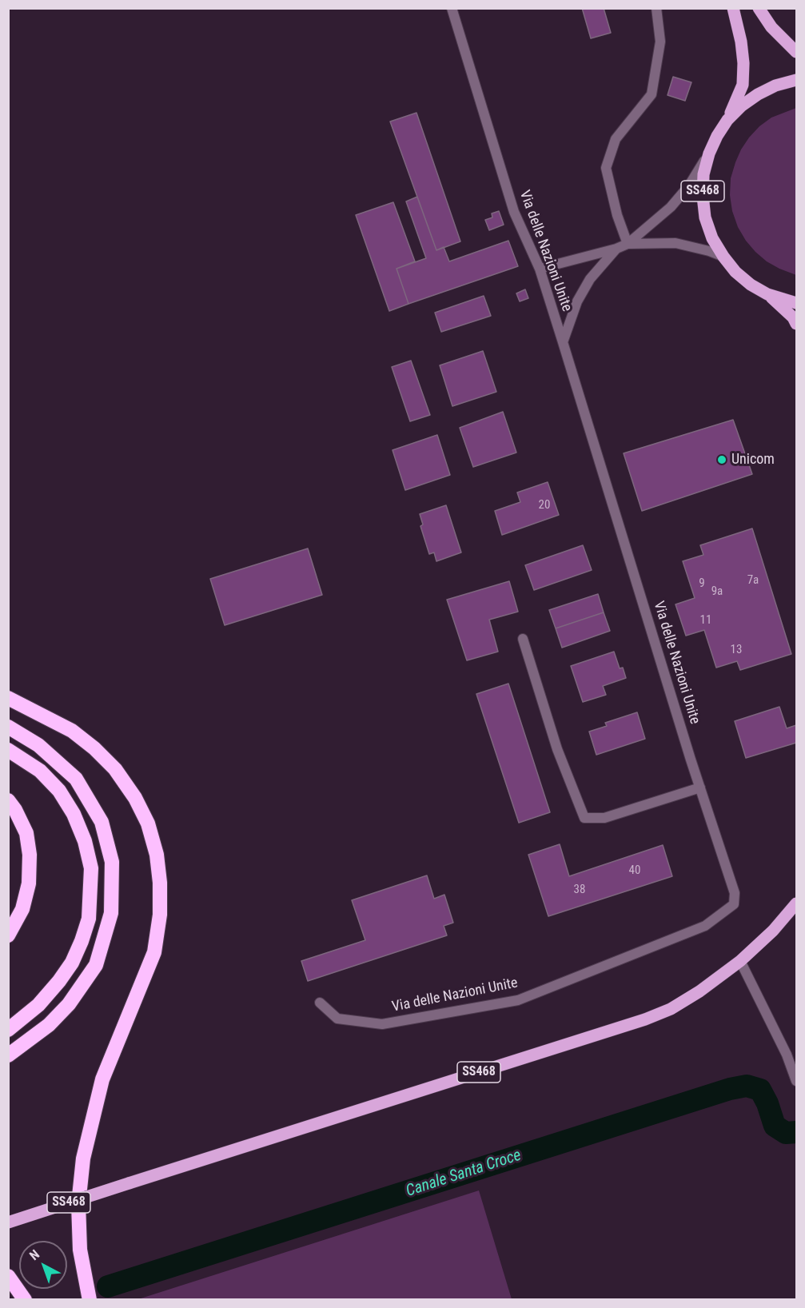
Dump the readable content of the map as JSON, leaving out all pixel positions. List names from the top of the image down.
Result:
{
  "streets": {
    "main road": ["SS468"],
    "street": ["Via delle Nazioni Unite"]
  },
  "water": ["Canale Santa Croce"],
  "places": ["Unicom"],
  "house_numbers": [
    "20",
    "7a",
    "9",
    "9a",
    "11",
    "13",
    "40",
    "38"
  ],
  "north": "top left"
}
